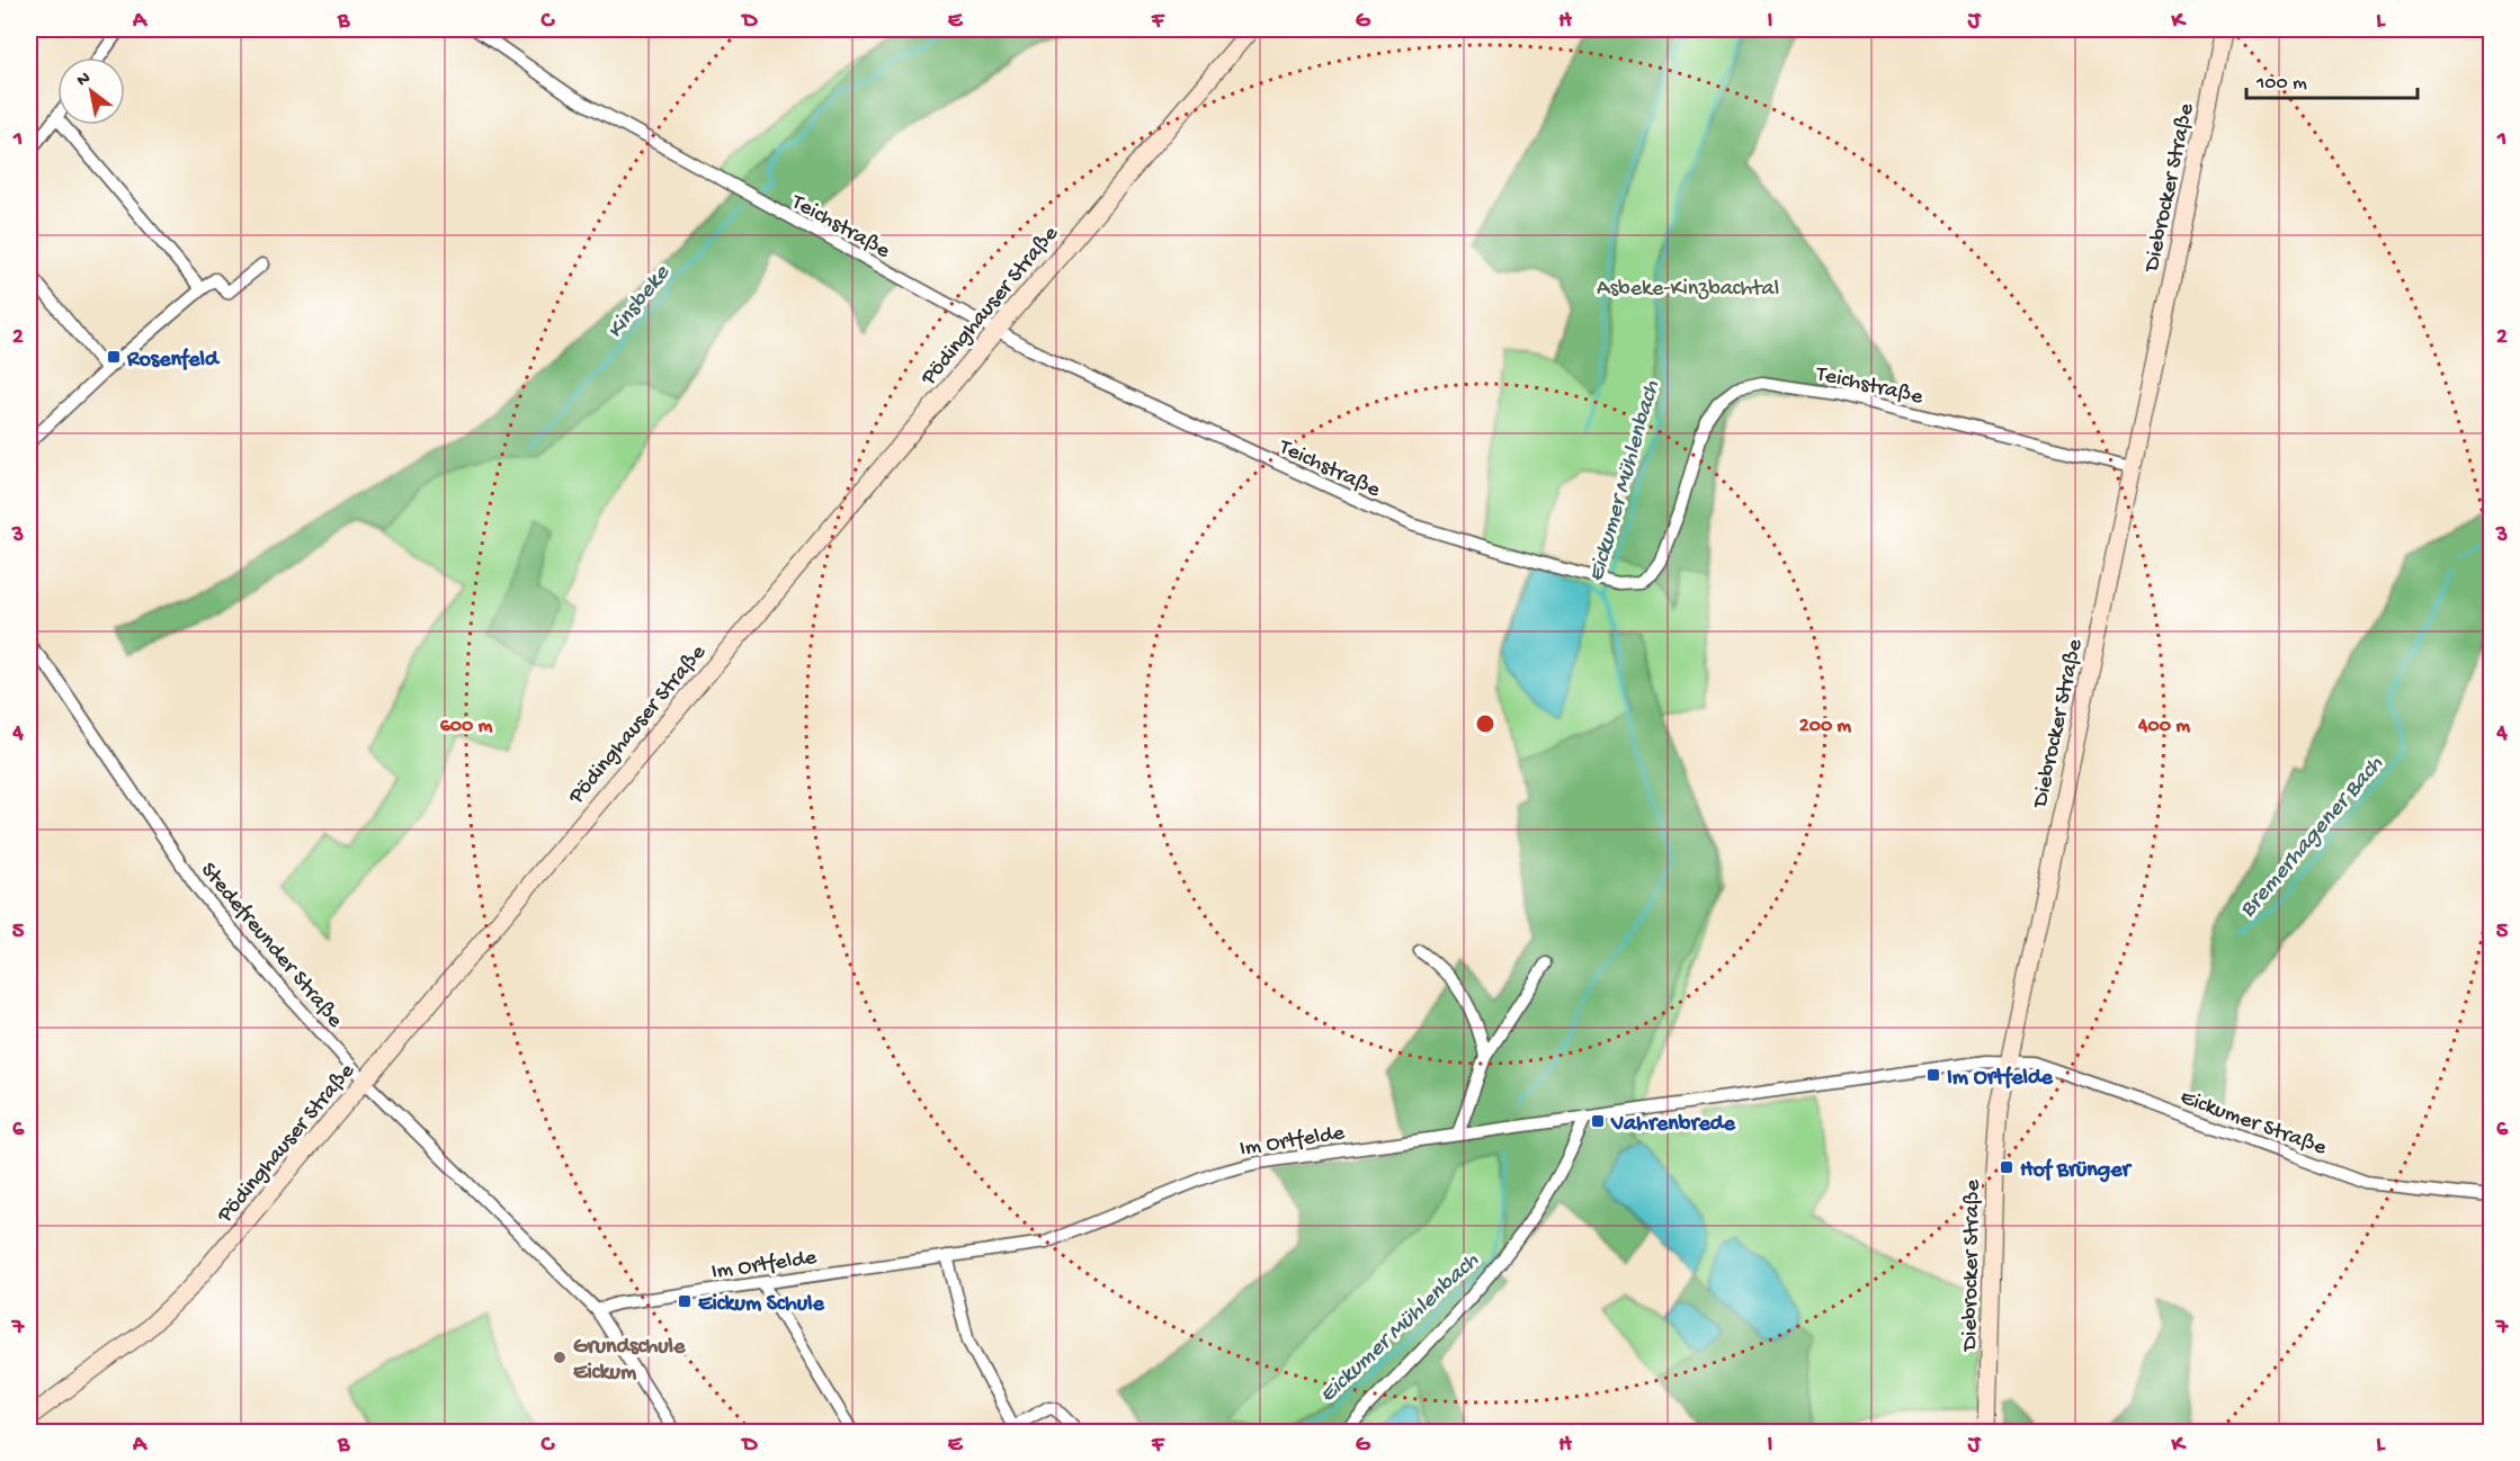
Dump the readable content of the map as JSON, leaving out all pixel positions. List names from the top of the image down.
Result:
{
  "streets": {
    "street": [
      "Diebrocker Straße",
      "Teichstraße",
      "Pödinghauser Straße",
      "Stedefreunder Straße",
      "Eickumer Straße",
      "Im Ortfelde"
    ]
  },
  "crossings": [
    ["Diebrocker Straße", "Teichstraße"],
    ["Diebrocker Straße", "Eickumer Straße"],
    ["Diebrocker Straße", "Im Ortfelde"],
    ["Teichstraße", "Pödinghauser Straße"],
    ["Pödinghauser Straße", "Stedefreunder Straße"],
    ["Stedefreunder Straße", "Im Ortfelde"],
    ["Eickumer Straße", "Im Ortfelde"]
  ],
  "water": ["Kinsbeke", "Eickumer Mühlenbach", "Bremerhagener Bach"],
  "parks": ["Asbeke-Kinzbachtal"],
  "places": {
    "transit": [
      "Rosenfeld",
      "Im Ortfelde",
      "Vahrenbrede",
      "Hof Brünger",
      "Eickum Schule"
    ],
    "other": ["Grundschule Eickum"]
  },
  "scale_bar": "100 m",
  "north": "top left",
  "grid": {
    "columns": [
      "A",
      "B",
      "C",
      "D",
      "E",
      "F",
      "G",
      "H",
      "I",
      "J",
      "K",
      "L"
    ],
    "rows": [
      "1",
      "2",
      "3",
      "4",
      "5",
      "6",
      "7"
    ]
  },
  "rings": ["200 m", "400 m", "600 m"]
}
